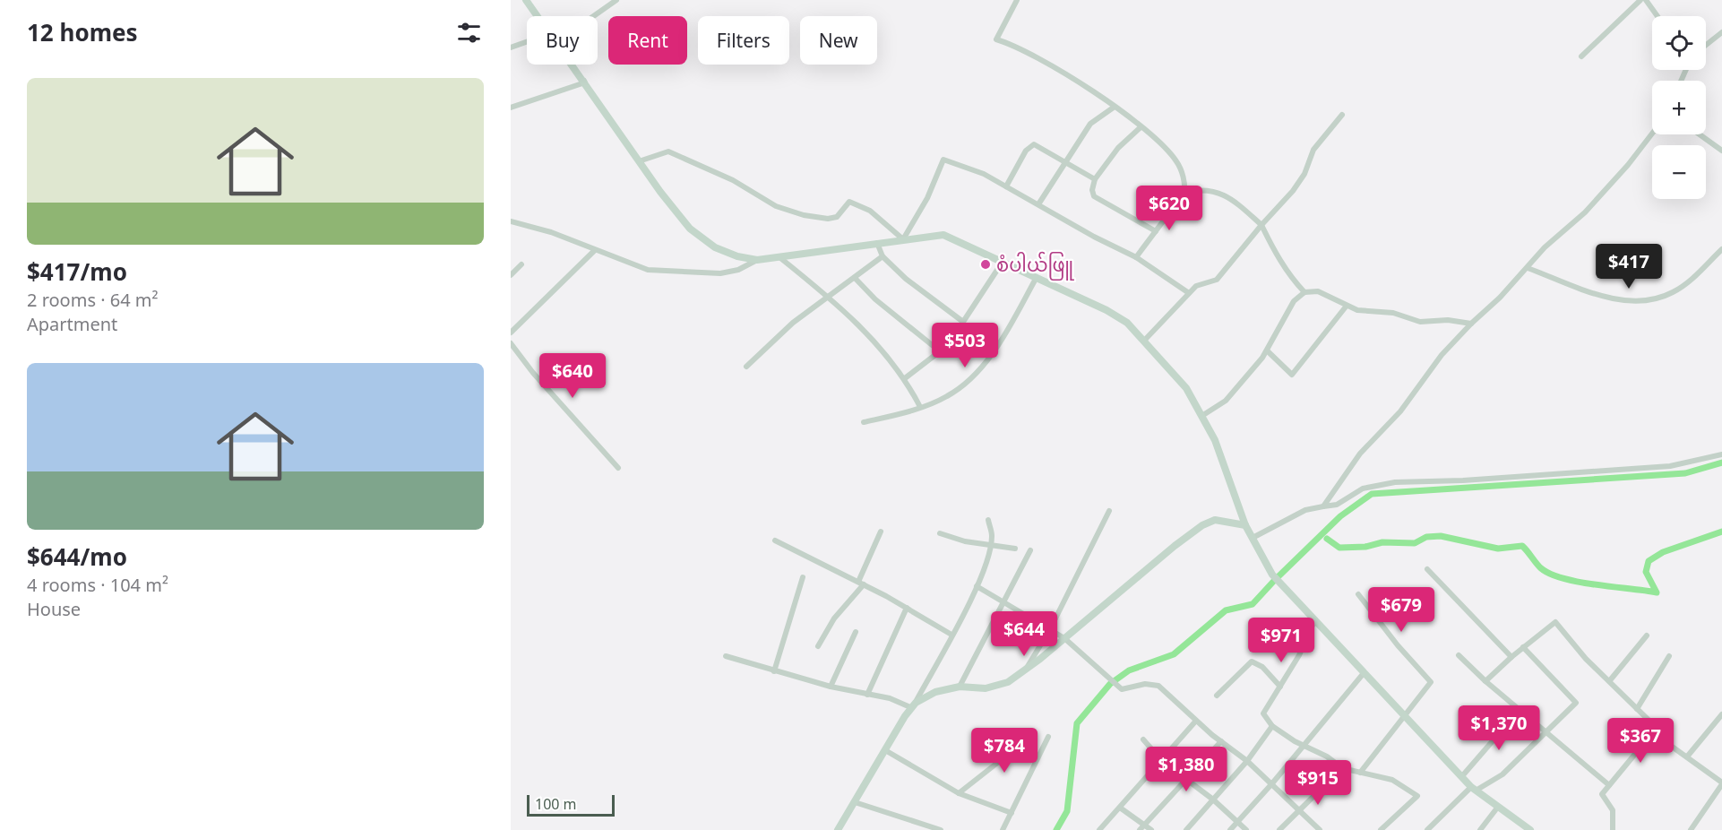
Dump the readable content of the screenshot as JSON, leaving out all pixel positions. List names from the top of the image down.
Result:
{
  "places": ["စံပါယ်ဖြူ"],
  "scale_bar": "100 m",
  "page": {
    "heading": "12 homes",
    "map_buttons": ["+", "−"],
    "chip": [
      "Buy",
      "Rent",
      "Filters",
      "New"
    ],
    "list": [
      {
        "name": "$417/mo",
        "note": "2 rooms · 64 m² · Apartment"
      },
      {
        "name": "$644/mo",
        "note": "4 rooms · 104 m² · House"
      }
    ],
    "price": [
      "$620",
      "$417",
      "$503",
      "$640",
      "$679",
      "$644",
      "$971",
      "$1,370",
      "$367",
      "$784",
      "$1,380",
      "$915"
    ],
    "scale": "100 m"
  }
}
